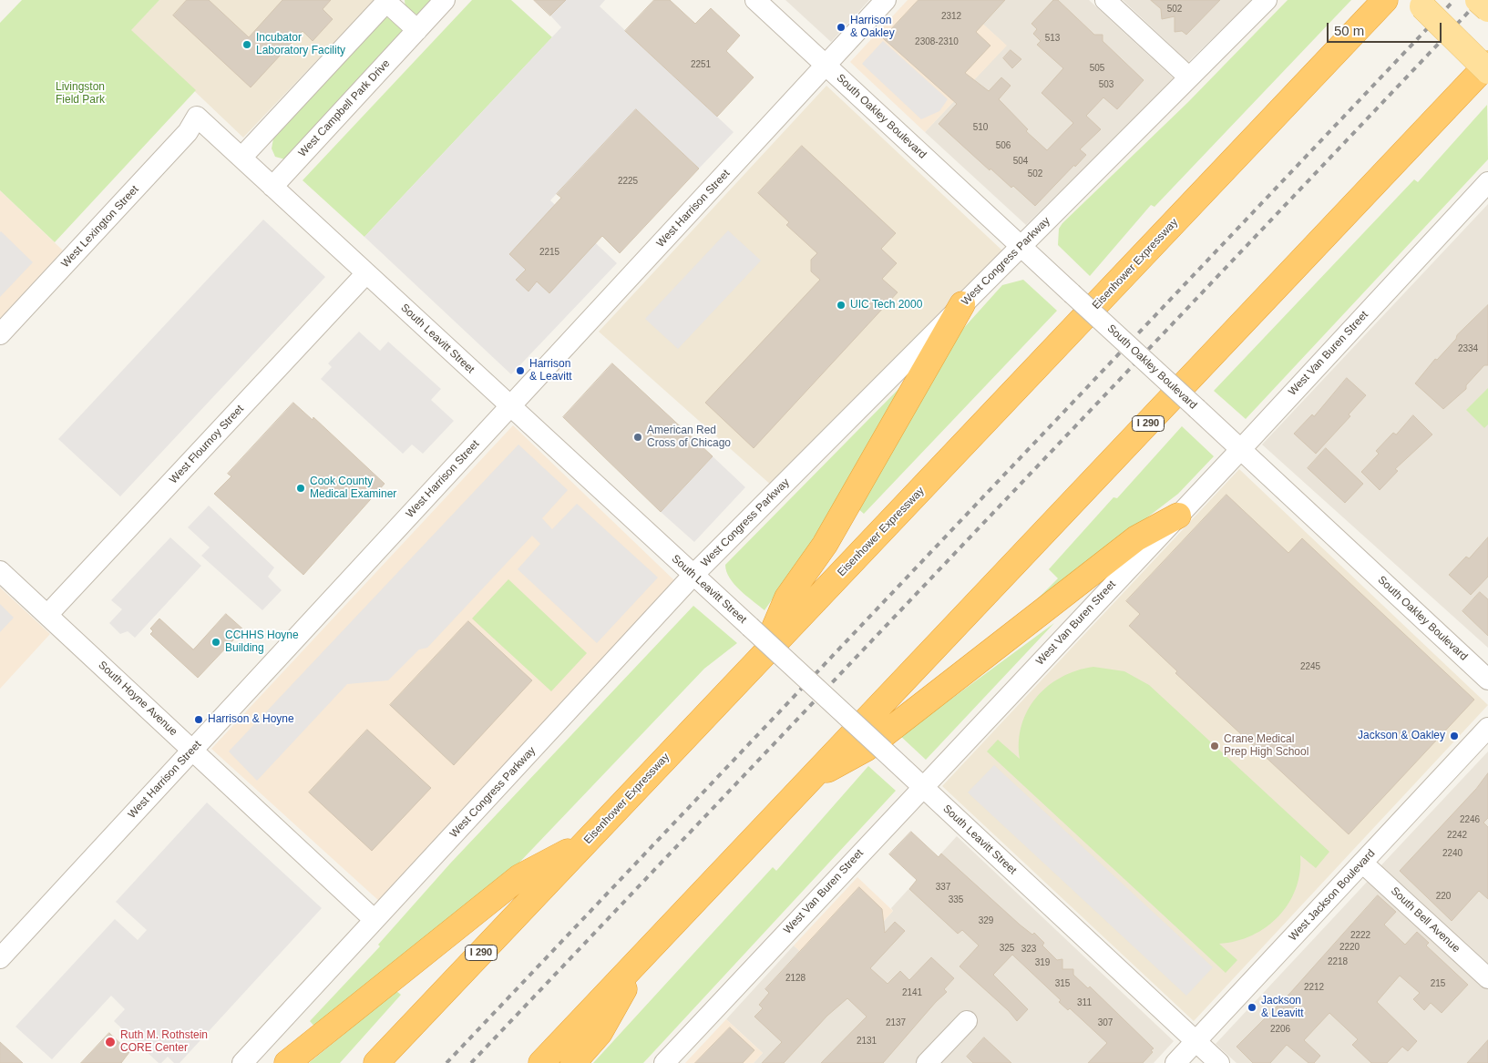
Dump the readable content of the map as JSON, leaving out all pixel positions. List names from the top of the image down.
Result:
{
  "streets": {
    "highway": ["Eisenhower Expressway", "I 290"],
    "street": [
      "West Campbell Park Drive",
      "South Oakley Boulevard",
      "West Harrison Street",
      "West Lexington Street",
      "West Congress Parkway",
      "South Leavitt Street",
      "West Van Buren Street",
      "West Flournoy Street",
      "South Hoyne Avenue",
      "West Jackson Boulevard",
      "South Bell Avenue"
    ]
  },
  "crossings": [
    ["West Campbell Park Drive", "South Leavitt Street"],
    ["South Oakley Boulevard", "West Harrison Street"],
    ["South Oakley Boulevard", "West Congress Parkway"],
    ["South Oakley Boulevard", "West Van Buren Street"],
    ["West Harrison Street", "South Leavitt Street"],
    ["West Harrison Street", "South Hoyne Avenue"],
    ["West Lexington Street", "South Leavitt Street"],
    ["West Congress Parkway", "South Leavitt Street"],
    ["West Congress Parkway", "South Hoyne Avenue"],
    ["South Leavitt Street", "West Van Buren Street"],
    ["South Leavitt Street", "West Flournoy Street"],
    ["South Leavitt Street", "West Jackson Boulevard"],
    ["West Flournoy Street", "South Hoyne Avenue"],
    ["West Jackson Boulevard", "South Bell Avenue"]
  ],
  "parks": ["Livingston Field Park"],
  "places": [
    "Harrison & Oakley",
    "Incubator Laboratory Facility",
    "UIC Tech 2000",
    "Harrison & Leavitt",
    "American Red Cross of Chicago",
    "Cook County Medical Examiner",
    "CCHHS Hoyne Building",
    "Harrison & Hoyne",
    "Jackson & Oakley",
    "Crane Medical Prep High School",
    "Jackson & Leavitt",
    "Ruth M. Rothstein CORE Center"
  ],
  "house_numbers": [
    "502",
    "2312",
    "513",
    "2308-2310",
    "2251",
    "505",
    "503",
    "510",
    "506",
    "504",
    "502",
    "2225",
    "2215",
    "2334",
    "2245",
    "2246",
    "2242",
    "2240",
    "337",
    "220",
    "335",
    "329",
    "2222",
    "2220",
    "325",
    "323",
    "2218",
    "319",
    "2128",
    "315",
    "215",
    "2212",
    "2141",
    "311",
    "2137",
    "307",
    "2206",
    "2131"
  ],
  "scale_bar": "50 m"
}
